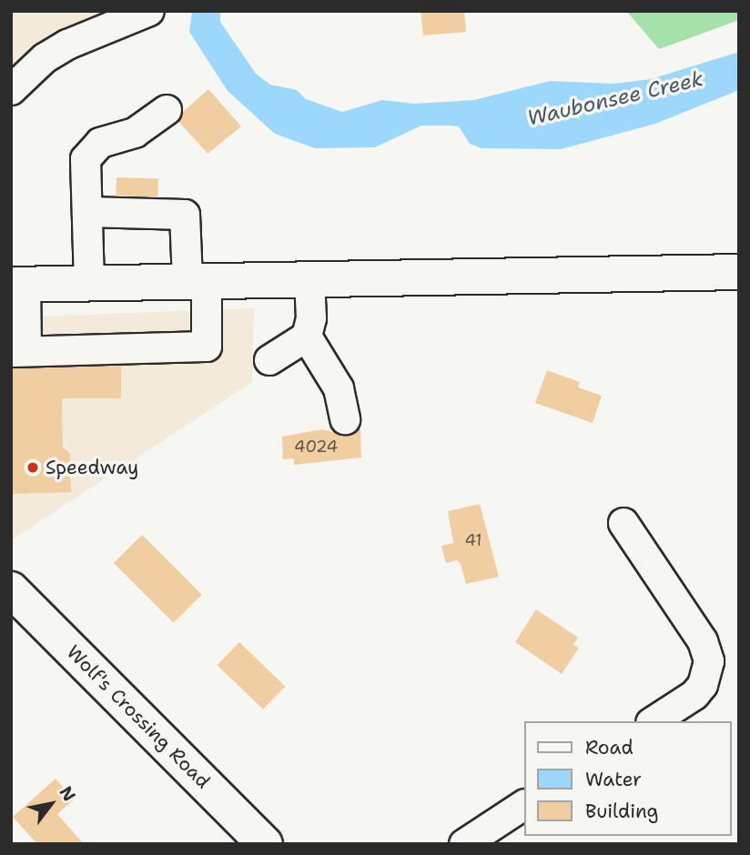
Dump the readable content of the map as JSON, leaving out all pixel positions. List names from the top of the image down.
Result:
{
  "streets": {
    "main road": ["Wolf's Crossing Road"]
  },
  "water": ["Waubonsee Creek"],
  "places": ["Speedway"],
  "house_numbers": ["4024", "41"],
  "legend": ["Road", "Water", "Building"],
  "north": "top right"
}
